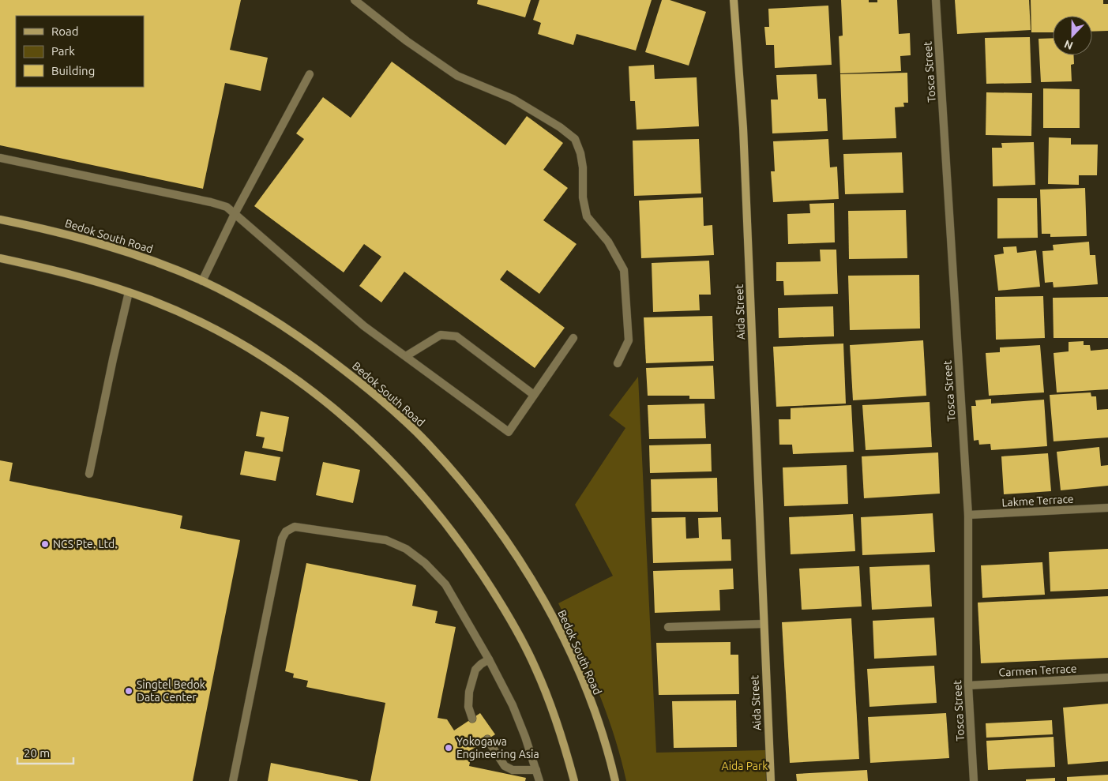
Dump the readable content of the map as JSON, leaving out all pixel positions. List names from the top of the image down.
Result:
{
  "streets": {
    "main road": ["Bedok South Road", "Aida Street"],
    "street": ["Tosca Street", "Lakme Terrace", "Carmen Terrace"]
  },
  "crossings": [
    ["Tosca Street", "Lakme Terrace"],
    ["Tosca Street", "Carmen Terrace"]
  ],
  "parks": ["Aida Park"],
  "places": ["NCS Pte. Ltd.", "Singtel Bedok Data Center", "Yokogawa Engineering Asia"],
  "legend": ["Road", "Park", "Building"],
  "scale_bar": "20 m",
  "north": "bottom"
}
